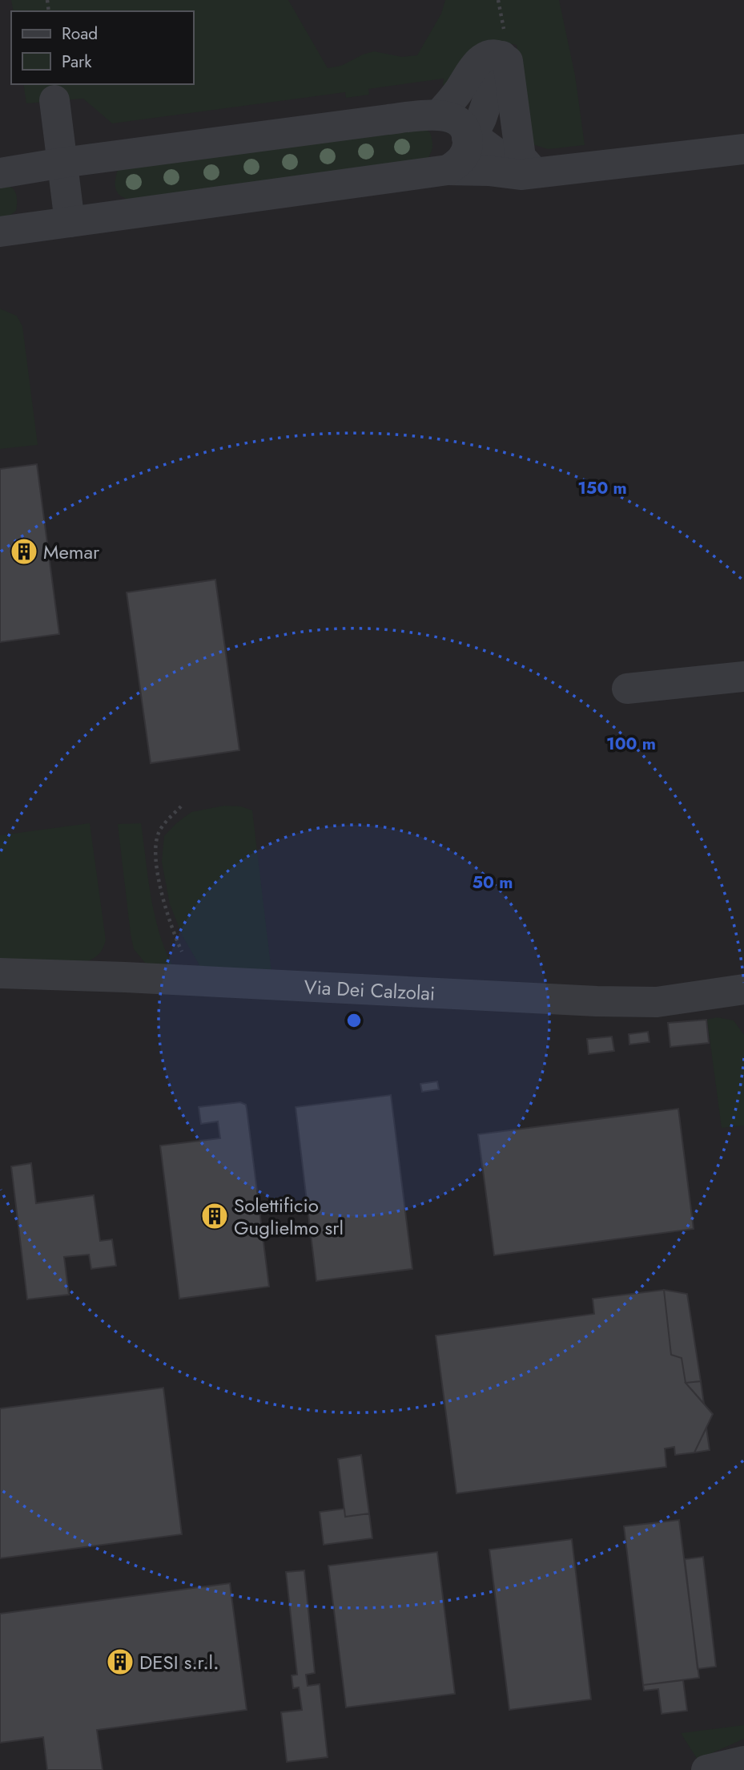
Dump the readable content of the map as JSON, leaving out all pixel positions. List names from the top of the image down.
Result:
{
  "streets": {
    "street": ["Via Dei Calzolai"]
  },
  "places": {
    "building": ["Memar", "Solettificio Guglielmo srl", "DESI s.r.l."]
  },
  "legend": ["Road", "Park"],
  "rings": ["150 m", "100 m", "50 m"]
}
